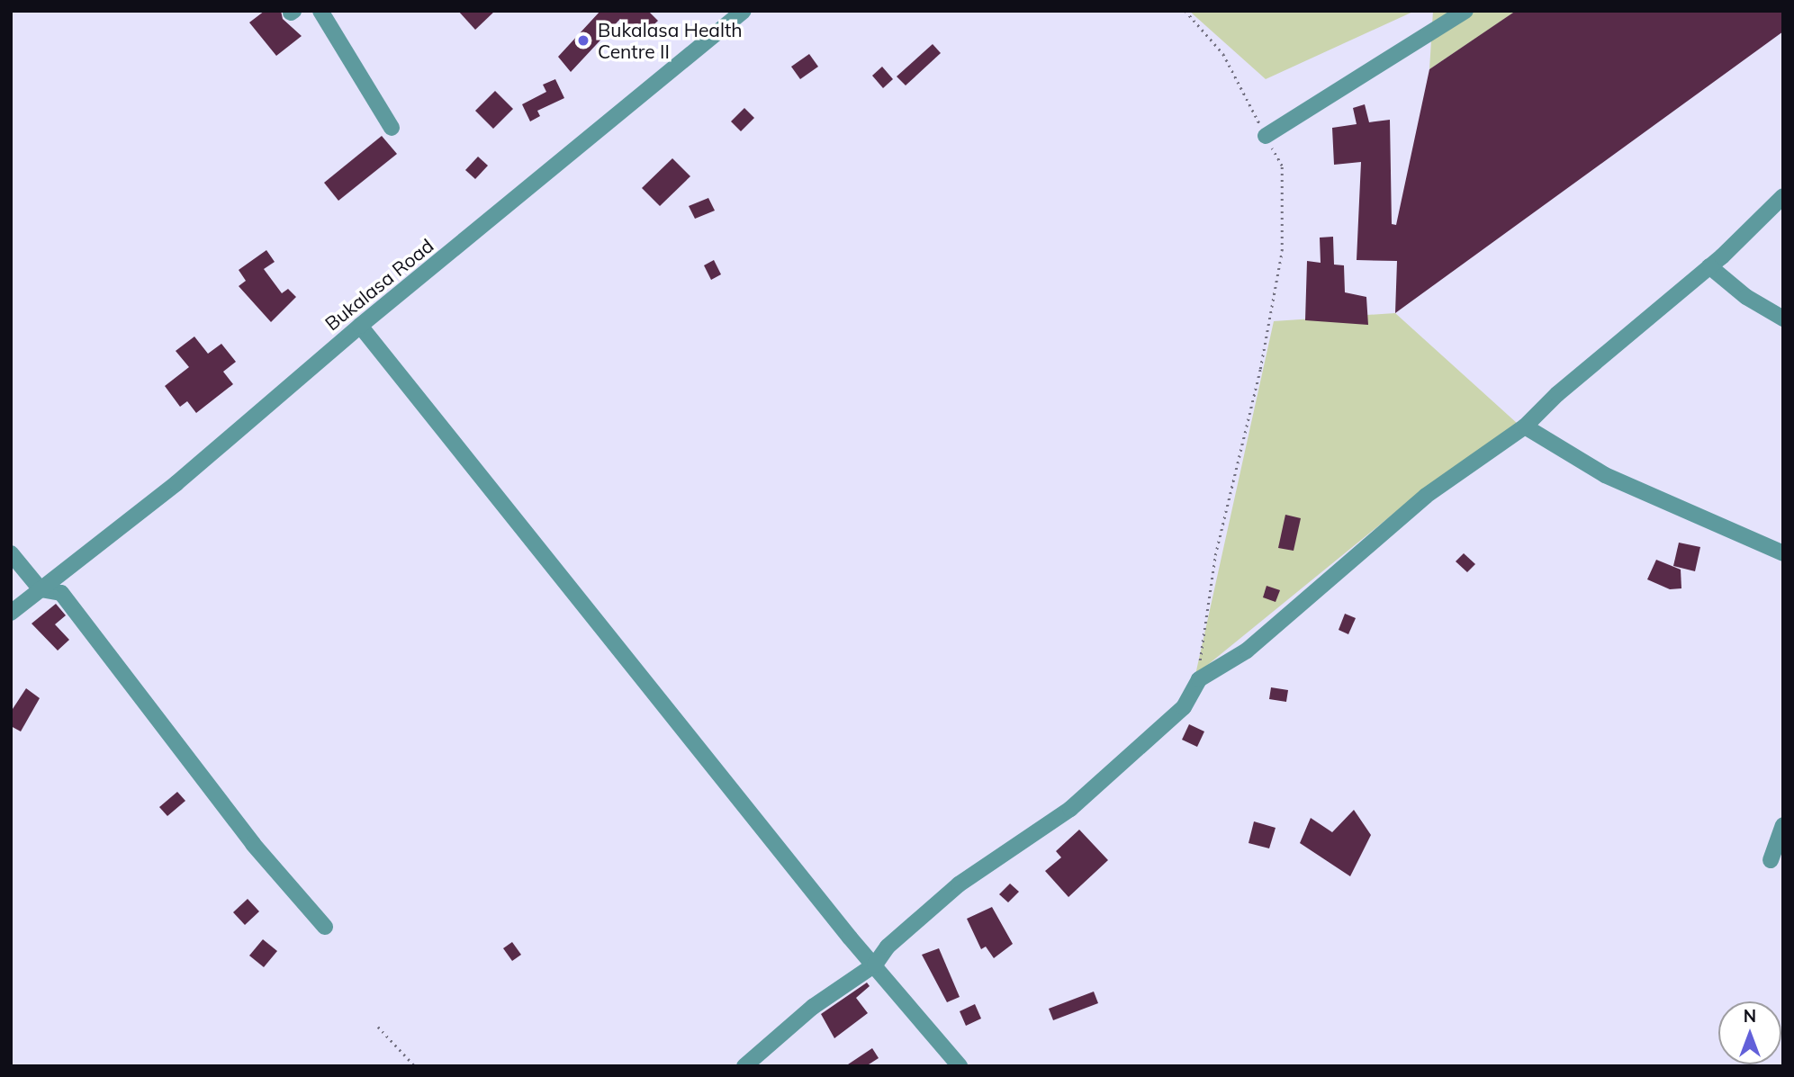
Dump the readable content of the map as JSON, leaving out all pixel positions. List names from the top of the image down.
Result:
{
  "streets": {
    "street": ["Bukalasa Road"]
  },
  "places": ["Bukalasa Health Centre II"],
  "north": "top"
}
